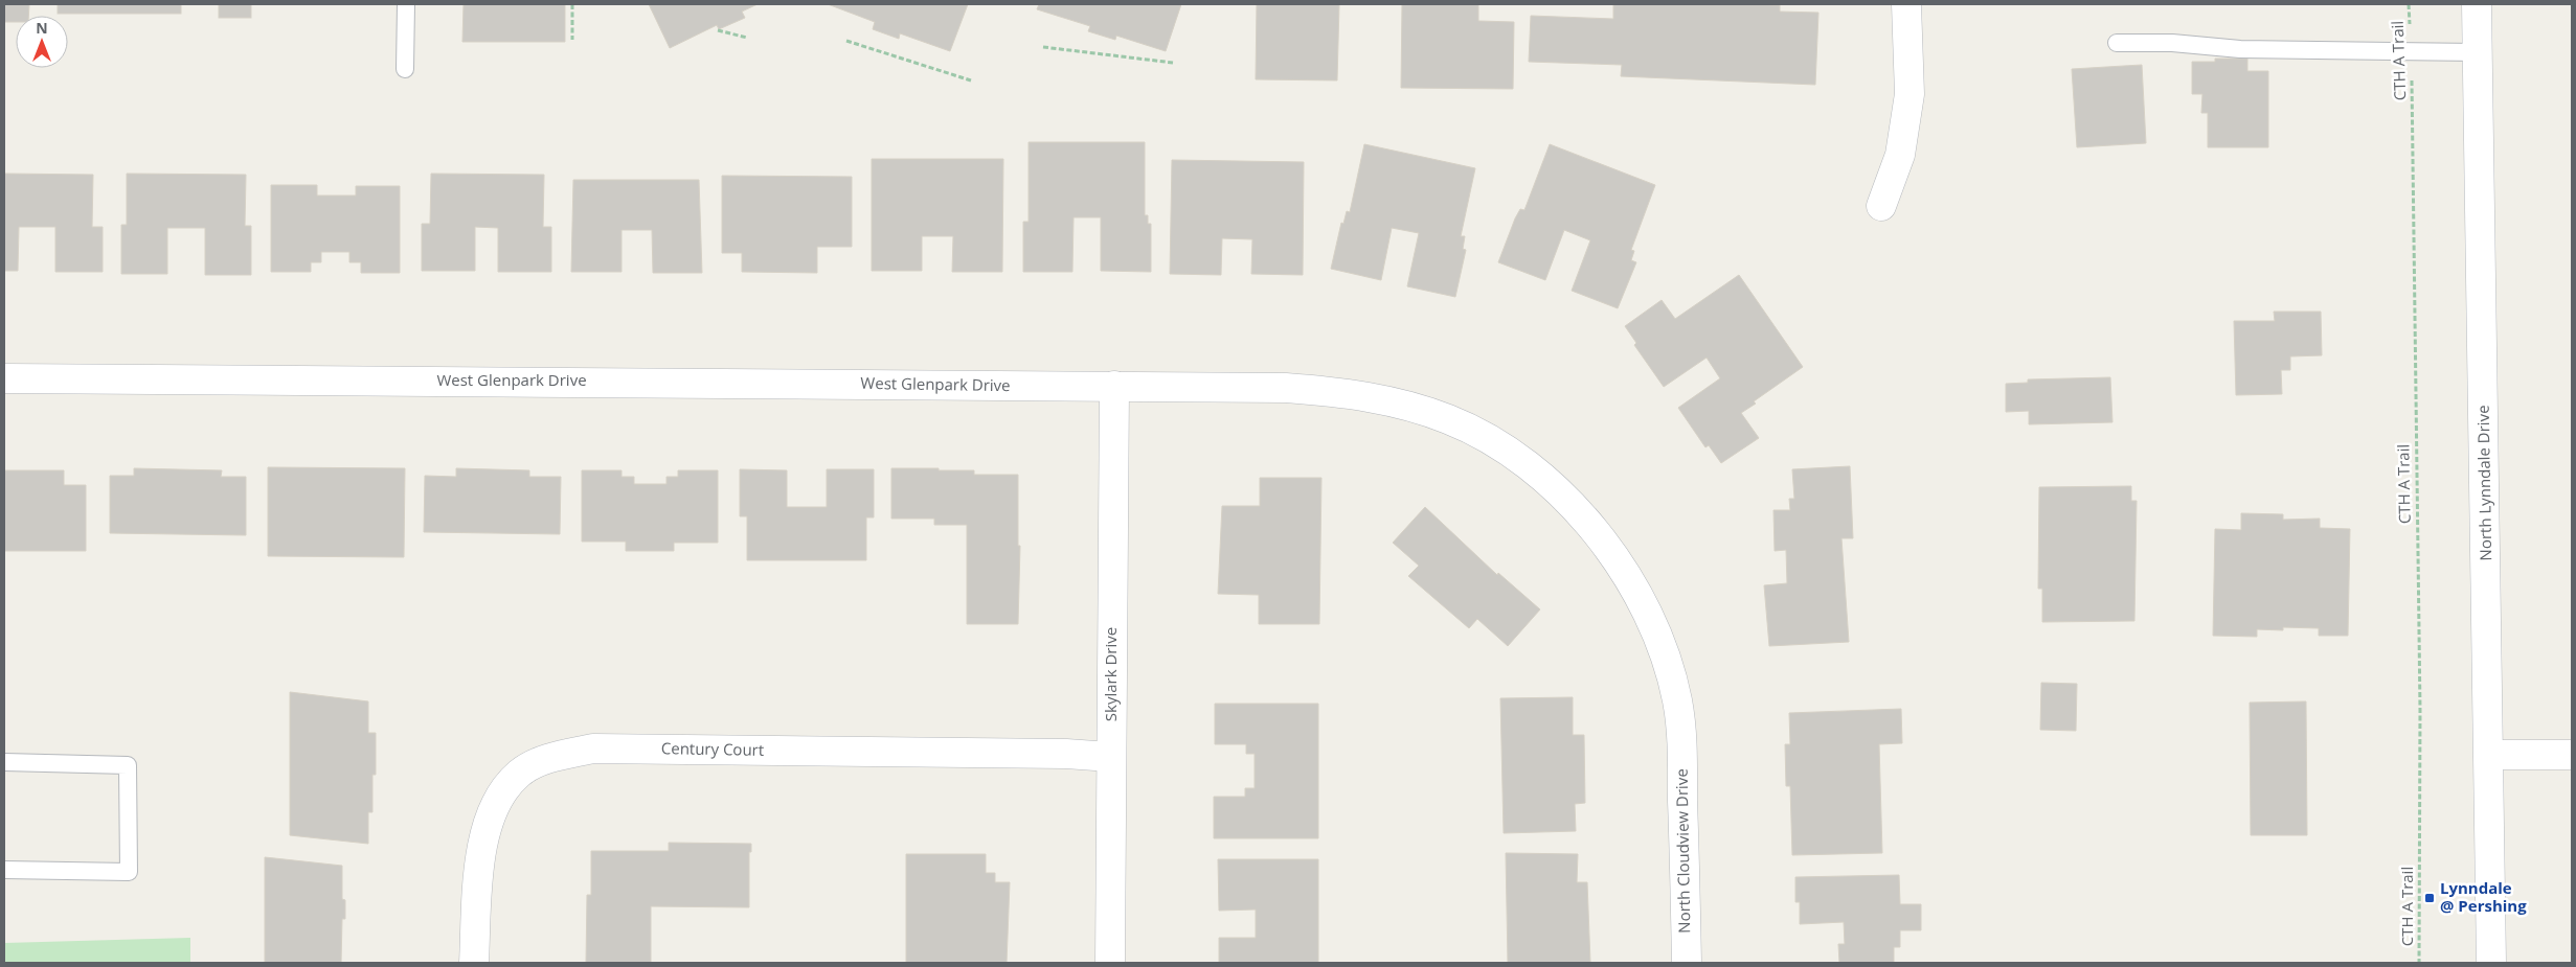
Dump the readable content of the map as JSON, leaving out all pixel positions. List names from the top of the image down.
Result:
{
  "streets": {
    "street": [
      "West Glenpark Drive",
      "North Lynndale Drive",
      "Skylark Drive",
      "Century Court",
      "North Cloudview Drive"
    ],
    "path": ["CTH A Trail"]
  },
  "crossings": [
    ["West Glenpark Drive", "Skylark Drive"],
    ["West Glenpark Drive", "North Cloudview Drive"],
    ["Skylark Drive", "Century Court"]
  ],
  "places": {
    "transit": ["Lynndale @ Pershing"]
  },
  "north": "top"
}
